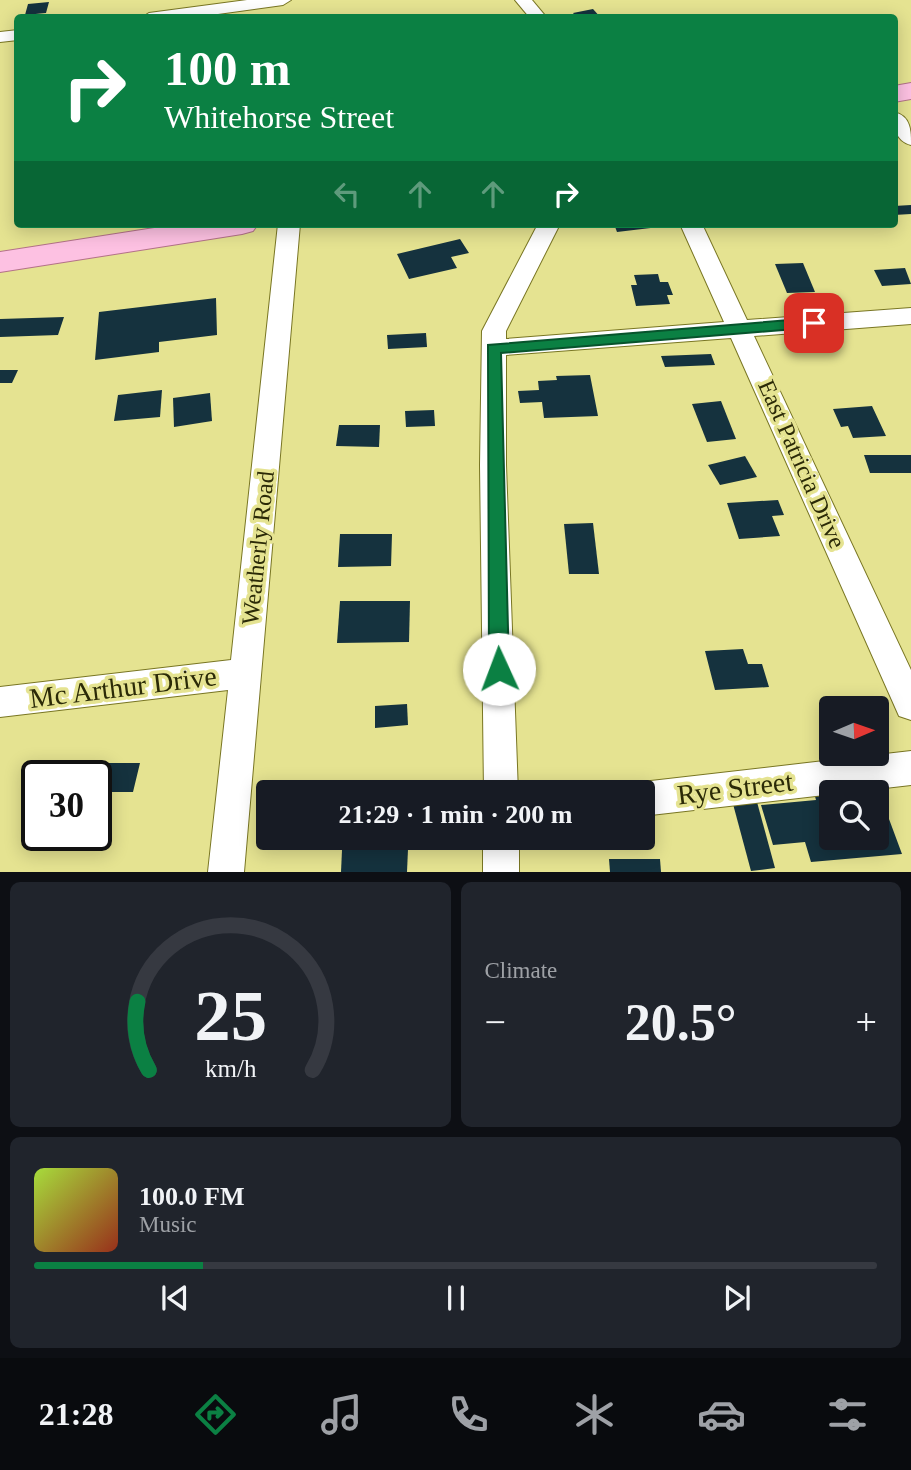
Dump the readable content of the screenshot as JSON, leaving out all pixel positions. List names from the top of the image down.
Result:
{
  "streets": {
    "street": [
      "East Patricia Drive",
      "Weatherly Road",
      "Mc Arthur Drive",
      "Rye Street"
    ]
  },
  "crossings": [
    ["Weatherly Road", "Mc Arthur Drive"]
  ],
  "north": "right",
  "page": {
    "turn": ["100 m", "Whitehorse Street"],
    "limit": "30",
    "trip": "21:29 · 1 min · 200 m",
    "tile": "Climate",
    "heat": ["−", "20.5°", "+"],
    "song": ["100.0 FM", "Music"],
    "tabs": "21:28",
    "gauge": ["25", "km/h"]
  }
}
